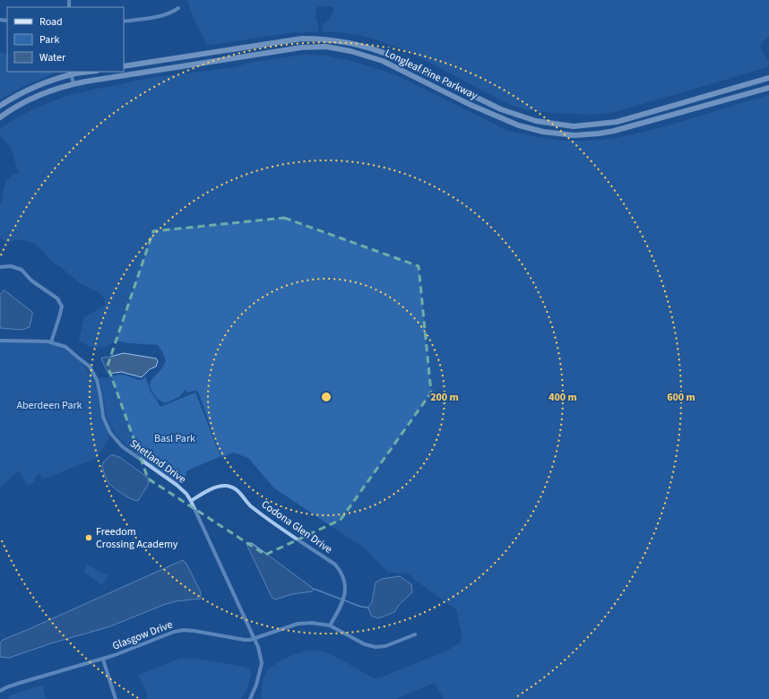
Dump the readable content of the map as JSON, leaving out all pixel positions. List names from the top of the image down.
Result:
{
  "streets": {
    "main road": ["Longleaf Pine Parkway"],
    "street": ["Shetland Drive", "Codona Glen Drive", "Glasgow Drive"]
  },
  "crossings": [
    ["Shetland Drive", "Codona Glen Drive"],
    ["Shetland Drive", "Glasgow Drive"],
    ["Codona Glen Drive", "Glasgow Drive"]
  ],
  "parks": ["Aberdeen Park", "Basl Park"],
  "places": ["Freedom Crossing Academy"],
  "legend": ["Road", "Park", "Water"],
  "rings": ["200 m", "400 m", "600 m"]
}
